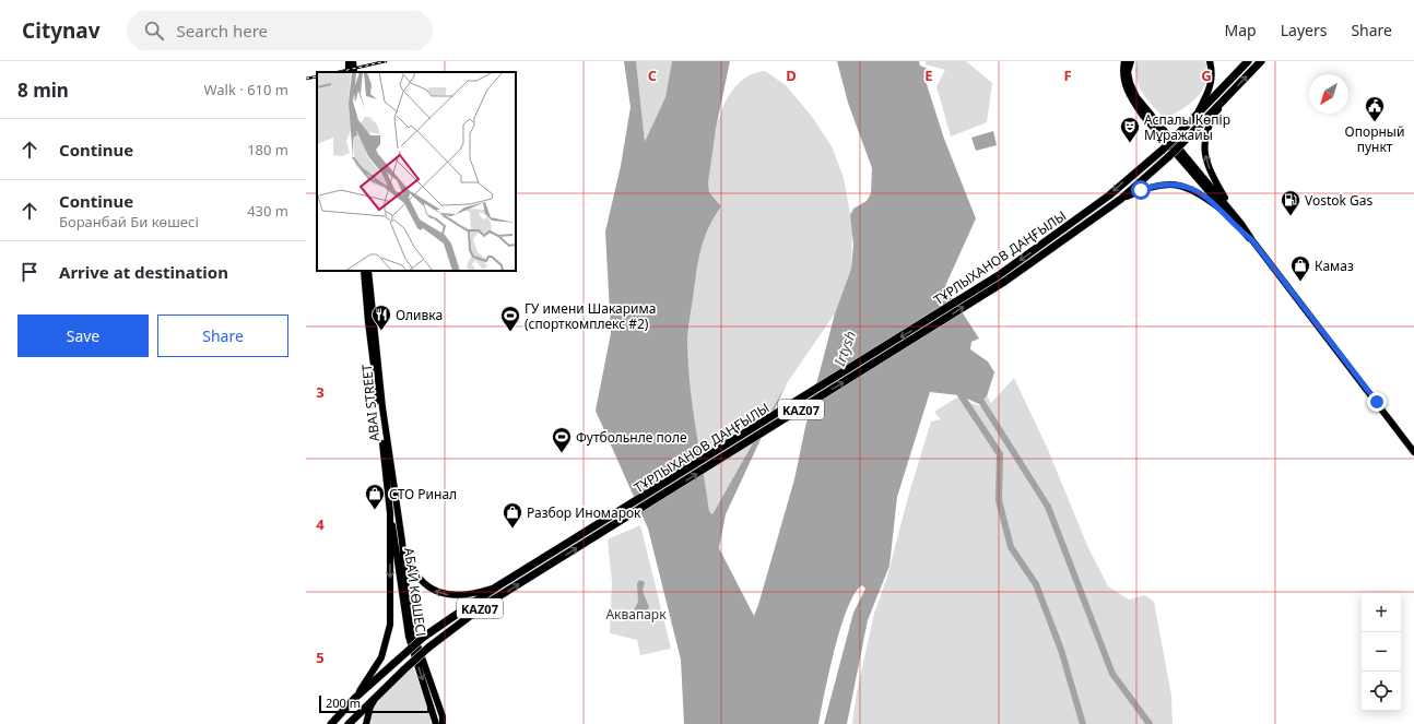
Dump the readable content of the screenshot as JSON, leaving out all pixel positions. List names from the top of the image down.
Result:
{
  "streets": {
    "highway": ["ТҰРЛЫХАНОВ ДАҢҒЫЛЫ", "KAZ07"],
    "main road": ["ABAI STREET", "АБАЙ КӨШЕСІ"]
  },
  "crossings": [
    ["ABAI STREET", "АБАЙ КӨШЕСІ"]
  ],
  "water": ["Irtysh"],
  "parks": ["Аквапарк"],
  "places": {
    "public building": ["Опорный пункт"],
    "theatre": ["Аспалы Көпір Мұражайы"],
    "fuel station": ["Vostok Gas"],
    "shop": ["Камаз", "СТО Ринал", "Разбор Иномарок"],
    "restaurant": ["Оливка"],
    "sports": ["ГУ имени Шакарима (спорткомплекс #2)", "Футбольнле поле"]
  },
  "scale_bar": "200 m",
  "north": "bottom left",
  "page": {
    "header": "Citynav",
    "search": "Search here",
    "nav": ["Map", "Layers", "Share"],
    "heading": ["8 min", "Walk · 610 m"],
    "list": [
      ["Continue", "180 m"],
      ["Continue", "Боранбай Би көшесі", "430 m"],
      "Arrive at destination"
    ],
    "buttons": ["Save", "Share"],
    "map_buttons": ["+", "−"],
    "scale": "200 m"
  },
  "grid": {
    "columns": [
      "C",
      "D",
      "E",
      "F",
      "G"
    ],
    "rows": ["3", "4", "5"]
  }
}
